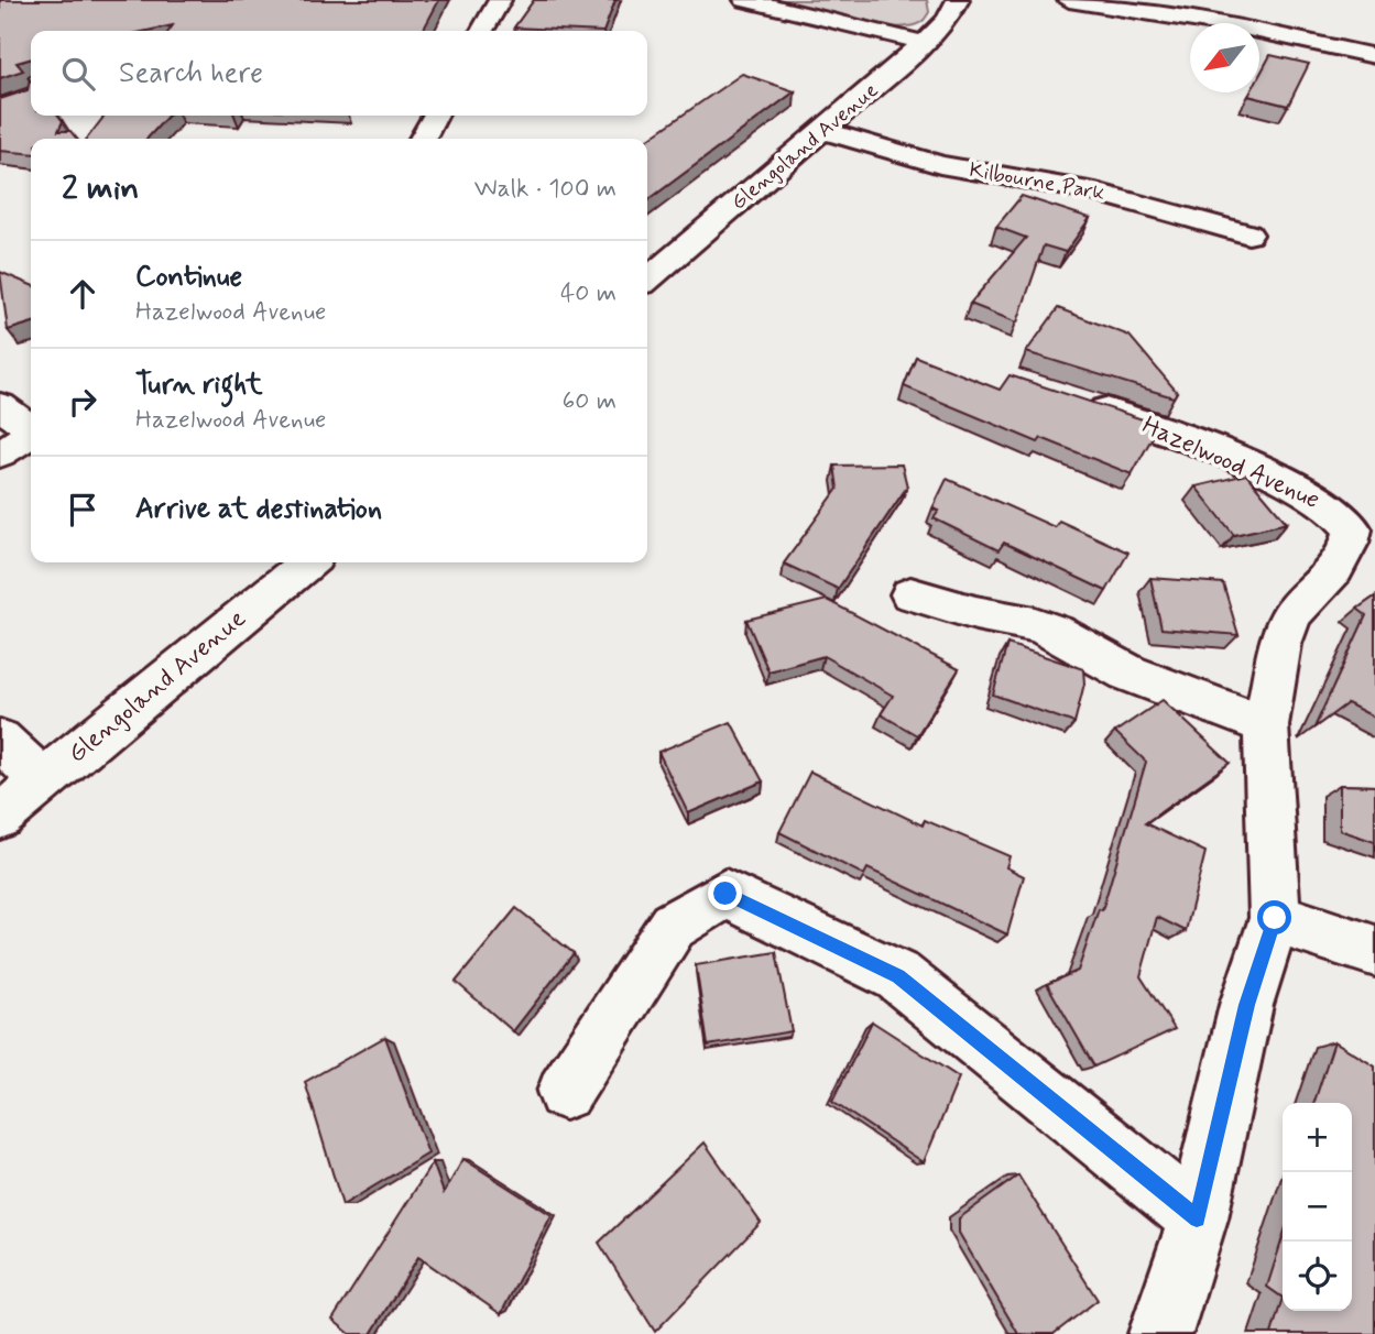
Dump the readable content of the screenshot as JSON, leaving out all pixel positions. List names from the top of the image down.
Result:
{
  "streets": {
    "street": ["Glengoland Avenue", "Kilbourne Park", "Hazelwood Avenue"]
  },
  "crossings": [
    ["Glengoland Avenue", "Kilbourne Park"]
  ],
  "north": "bottom left",
  "page": {
    "search": "Search here",
    "heading": ["2 min", "Walk · 100 m"],
    "list": [
      ["Continue", "Hazelwood Avenue", "40 m"],
      ["Turn right", "Hazelwood Avenue", "60 m"],
      "Arrive at destination"
    ],
    "map_buttons": ["+", "−"]
  }
}
